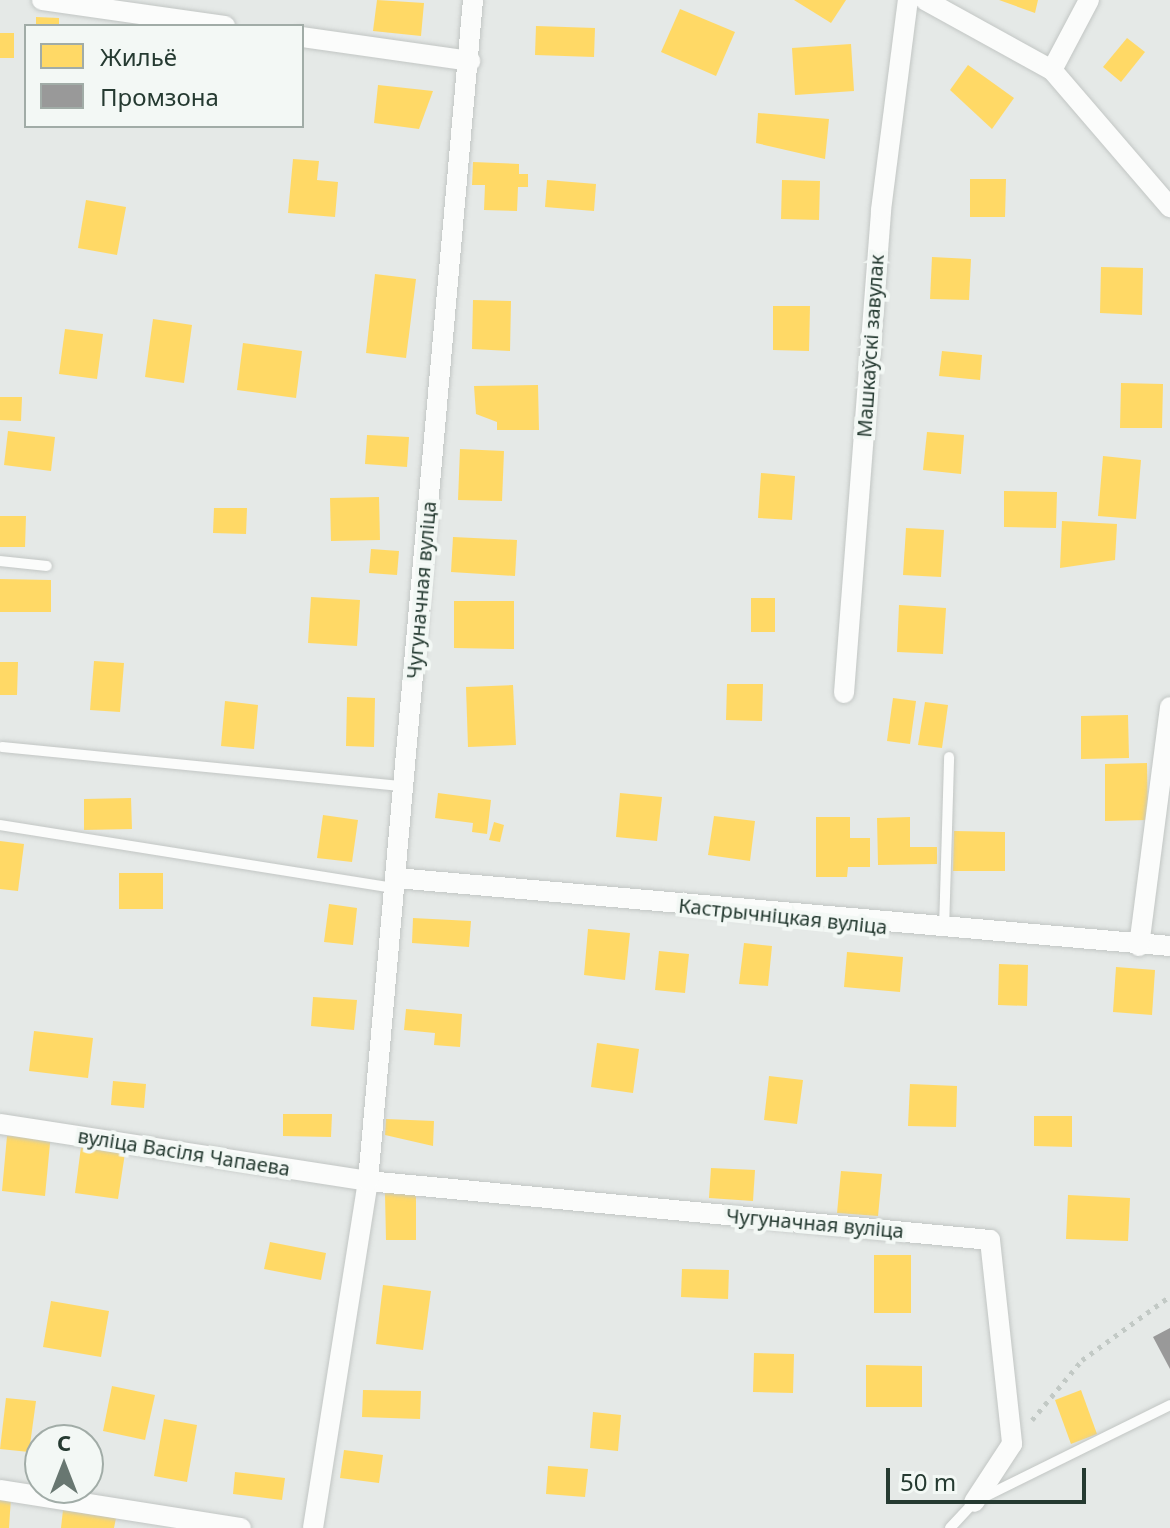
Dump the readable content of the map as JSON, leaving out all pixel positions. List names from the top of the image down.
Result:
{
  "streets": {
    "street": [
      "Машкаўскі завулак",
      "Чугуначная вуліца",
      "Кастрычніцкая вуліца",
      "вуліца Васіля Чапаева"
    ]
  },
  "crossings": [
    ["Чугуначная вуліца", "Кастрычніцкая вуліца"],
    ["Чугуначная вуліца", "вуліца Васіля Чапаева"]
  ],
  "legend": ["Жильё", "Промзона"],
  "scale_bar": "50 m",
  "north": "top"
}
